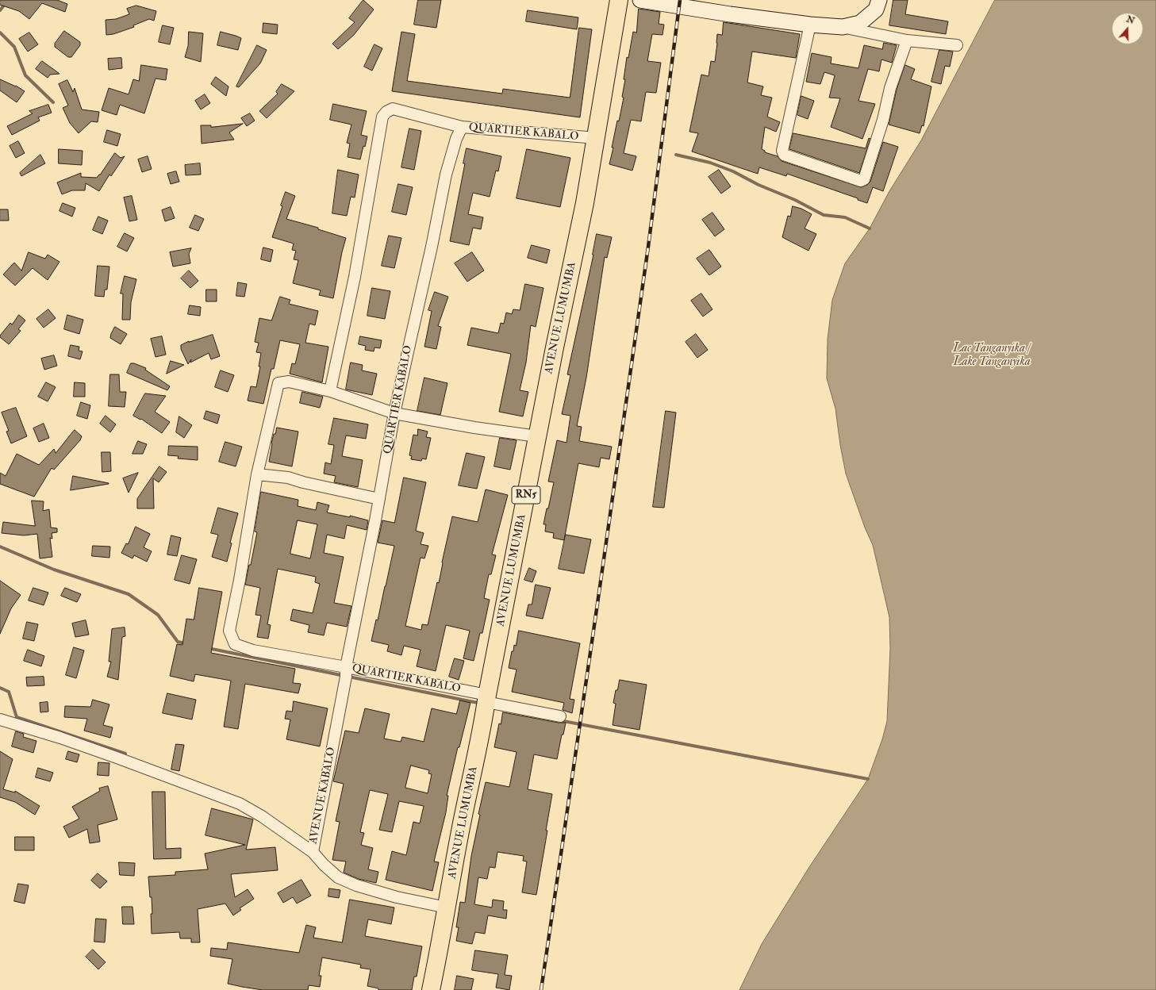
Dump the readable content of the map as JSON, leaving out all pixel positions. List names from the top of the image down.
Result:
{
  "streets": {
    "highway": ["AVENUE LUMUMBA", "RN5"],
    "street": ["QUARTIER KABALO", "AVENUE KABALO"]
  },
  "crossings": [
    ["QUARTIER KABALO", "AVENUE LUMUMBA"],
    ["QUARTIER KABALO", "AVENUE KABALO"],
    ["AVENUE LUMUMBA", "AVENUE KABALO"]
  ],
  "water": ["Lac Tanganyika / Lake Tanganyika"],
  "north": "top"
}
